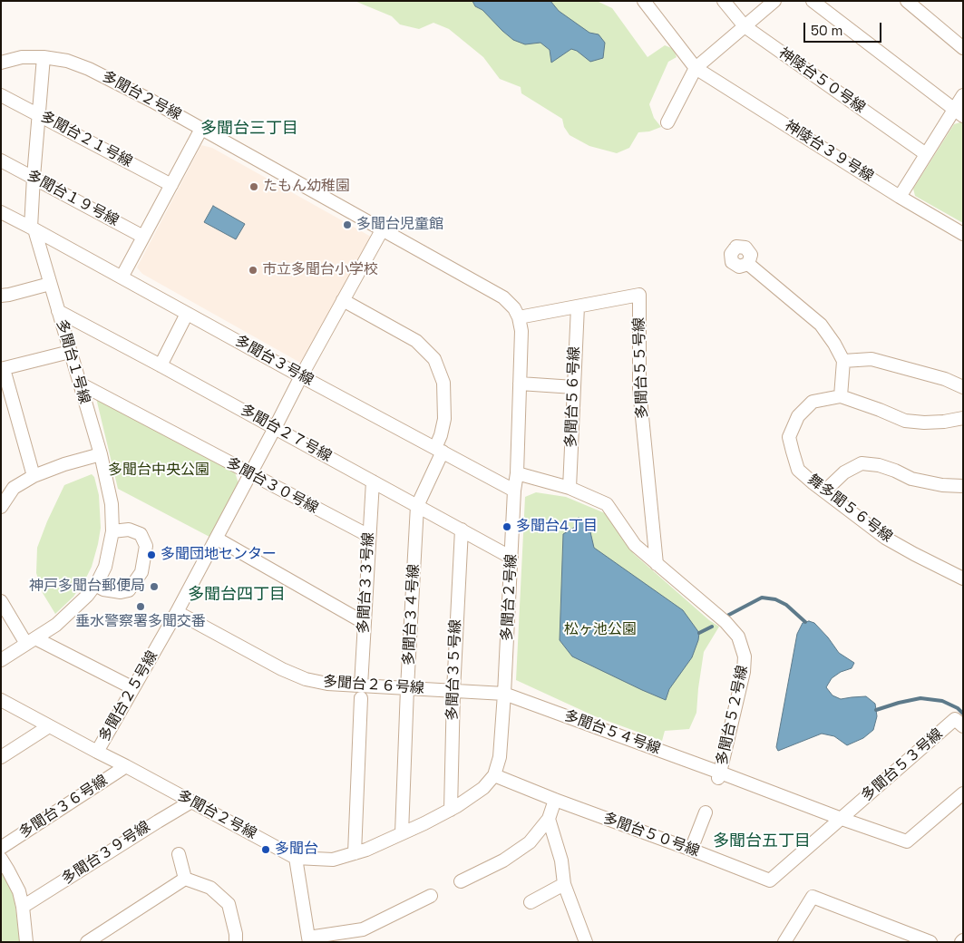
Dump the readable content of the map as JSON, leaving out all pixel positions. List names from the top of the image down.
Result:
{
  "streets": {
    "street": [
      "神陵台５０号線",
      "多聞台２号線",
      "多聞台２１号線",
      "神陵台３９号線",
      "多聞台１９号線",
      "多聞台３号線",
      "多聞台１号線",
      "多聞台５５号線",
      "多聞台５６号線",
      "多聞台２７号線",
      "多聞台３０号線",
      "舞多聞５６号線",
      "多聞台３３号線",
      "多聞台３４号線",
      "多聞台３５号線",
      "多聞台２６号線",
      "多聞台２５号線",
      "多聞台５２号線",
      "多聞台５４号線",
      "多聞台５３号線",
      "多聞台３６号線",
      "多聞台５０号線",
      "多聞台３９号線"
    ]
  },
  "crossings": [
    ["多聞台２号線", "多聞台３号線"],
    ["多聞台２号線", "多聞台１号線"],
    ["多聞台２号線", "多聞台５５号線"],
    ["多聞台２号線", "多聞台２７号線"],
    ["多聞台２号線", "多聞台３３号線"],
    ["多聞台２号線", "多聞台３４号線"],
    ["多聞台２号線", "多聞台３５号線"],
    ["多聞台２号線", "多聞台２６号線"],
    ["多聞台２号線", "多聞台２５号線"],
    ["多聞台２号線", "多聞台５２号線"],
    ["多聞台２号線", "多聞台５４号線"],
    ["多聞台２号線", "多聞台３６号線"],
    ["多聞台２号線", "多聞台５０号線"],
    ["多聞台２号線", "多聞台３９号線"],
    ["多聞台２１号線", "多聞台１号線"],
    ["多聞台１９号線", "多聞台１号線"],
    ["多聞台３号線", "多聞台１号線"],
    ["多聞台３号線", "多聞台２５号線"],
    ["多聞台１号線", "多聞台２７号線"],
    ["多聞台１号線", "多聞台３０号線"],
    ["多聞台５５号線", "多聞台５６号線"],
    ["多聞台５５号線", "多聞台５２号線"],
    ["多聞台５６号線", "多聞台５２号線"],
    ["多聞台２７号線", "多聞台３３号線"],
    ["多聞台２７号線", "多聞台３４号線"],
    ["多聞台２７号線", "多聞台３５号線"],
    ["多聞台２７号線", "多聞台２５号線"],
    ["多聞台３０号線", "多聞台３３号線"],
    ["多聞台３０号線", "多聞台２５号線"],
    ["多聞台３３号線", "多聞台２６号線"],
    ["多聞台３４号線", "多聞台２６号線"],
    ["多聞台３５号線", "多聞台２６号線"],
    ["多聞台２６号線", "多聞台２５号線"],
    ["多聞台２６号線", "多聞台５４号線"],
    ["多聞台５２号線", "多聞台５４号線"],
    ["多聞台５２号線", "多聞台５３号線"],
    ["多聞台５２号線", "多聞台５０号線"],
    ["多聞台５３号線", "多聞台５０号線"]
  ],
  "districts": ["多聞台三丁目", "多聞台四丁目", "多聞台五丁目"],
  "parks": ["多聞台中央公園", "松ヶ池公園"],
  "places": [
    "たもん幼稚園",
    "多聞台児童館",
    "市立多聞台小学校",
    "多聞台4丁目",
    "多聞団地センター",
    "神戸多聞台郵便局",
    "垂水警察署多聞交番",
    "多聞台"
  ],
  "scale_bar": "50 m"
}
